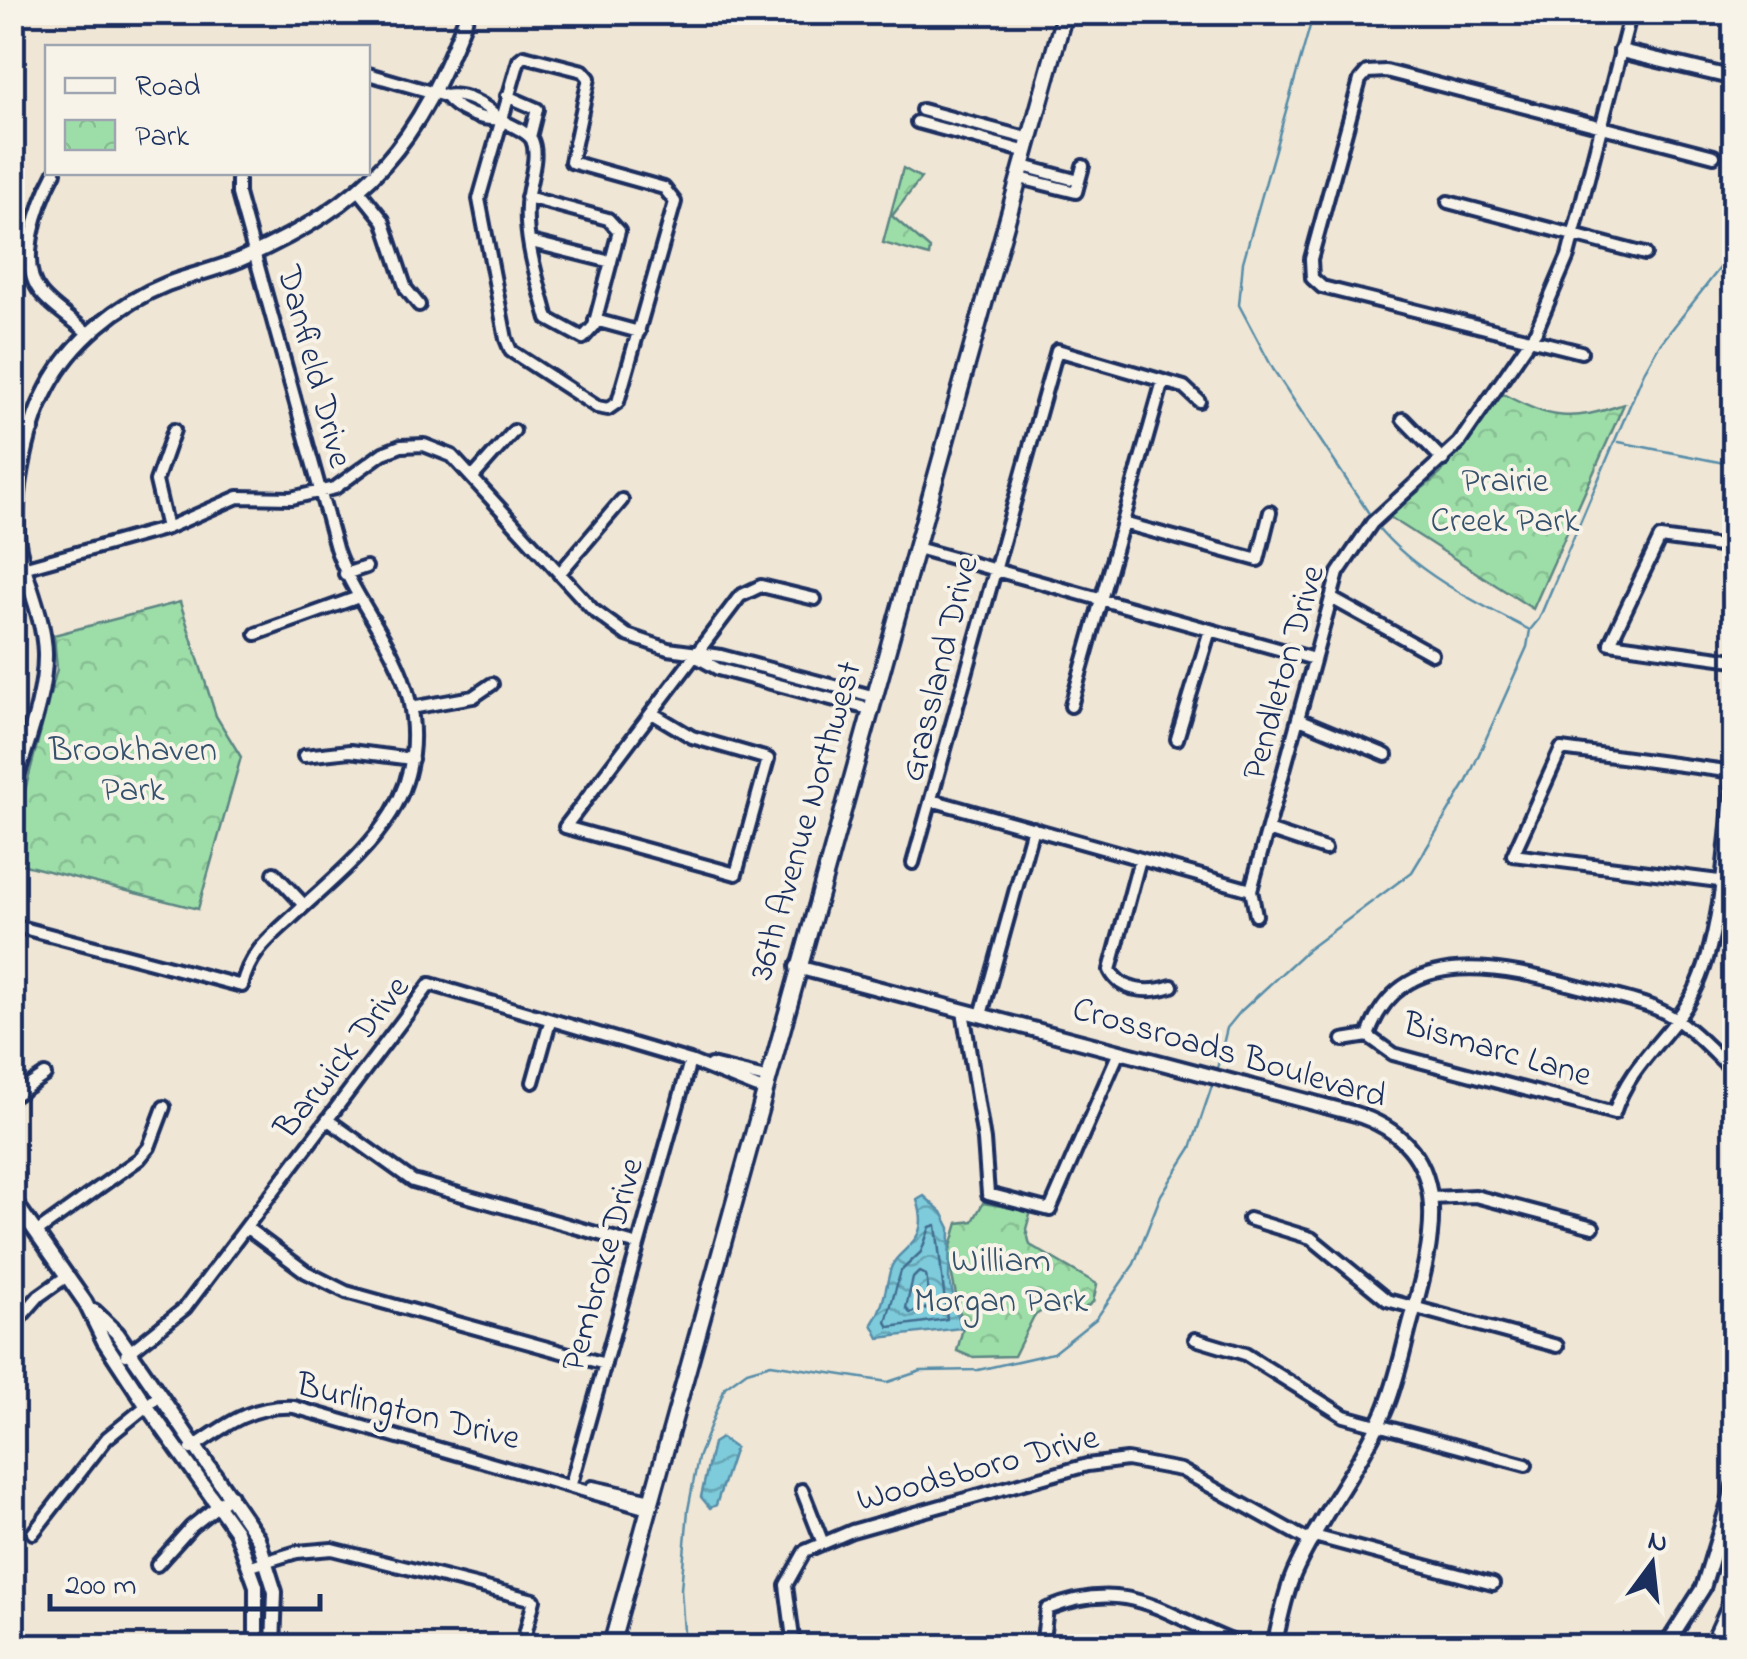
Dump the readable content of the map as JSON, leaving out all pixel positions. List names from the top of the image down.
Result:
{
  "streets": {
    "main road": ["36th Avenue Northwest"],
    "street": [
      "Danfield Drive",
      "Grassland Drive",
      "Pendleton Drive",
      "Bismarc Lane",
      "Crossroads Boulevard",
      "Barwick Drive",
      "Pembroke Drive",
      "Burlington Drive",
      "Woodsboro Drive"
    ]
  },
  "crossings": [
    ["Grassland Drive", "Pendleton Drive"],
    ["36th Avenue Northwest", "Crossroads Boulevard"],
    ["36th Avenue Northwest", "Barwick Drive"],
    ["36th Avenue Northwest", "Burlington Drive"],
    ["Crossroads Boulevard", "Woodsboro Drive"],
    ["Barwick Drive", "Pembroke Drive"],
    ["Pembroke Drive", "Burlington Drive"]
  ],
  "parks": ["Prairie Creek Park", "Brookhaven Park", "William Morgan Park"],
  "legend": ["Road", "Park"],
  "scale_bar": "200 m",
  "north": "top"
}
